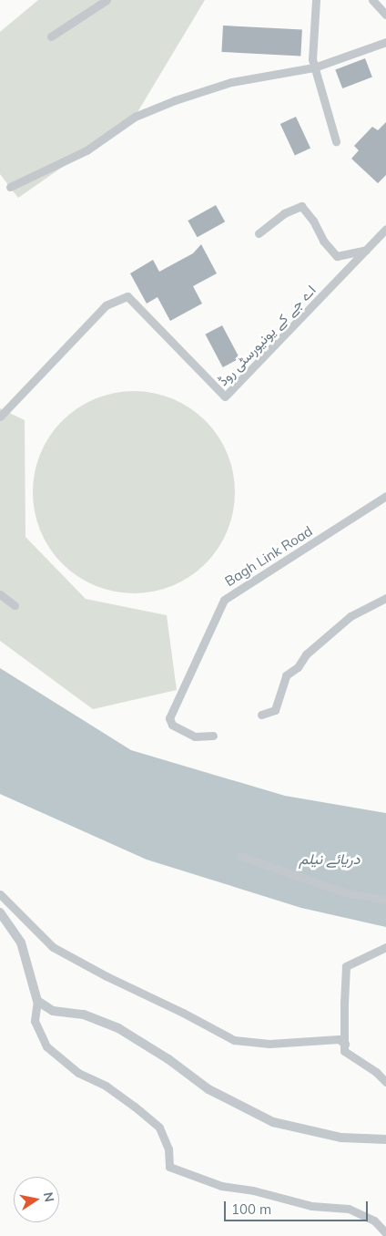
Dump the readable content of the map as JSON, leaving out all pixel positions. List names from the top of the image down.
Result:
{
  "streets": {
    "street": ["اے جے کے یونیورسٹی روڈ", "Bagh Link Road"]
  },
  "water": ["دریائے نیلم"],
  "scale_bar": "100 m",
  "north": "right"
}
